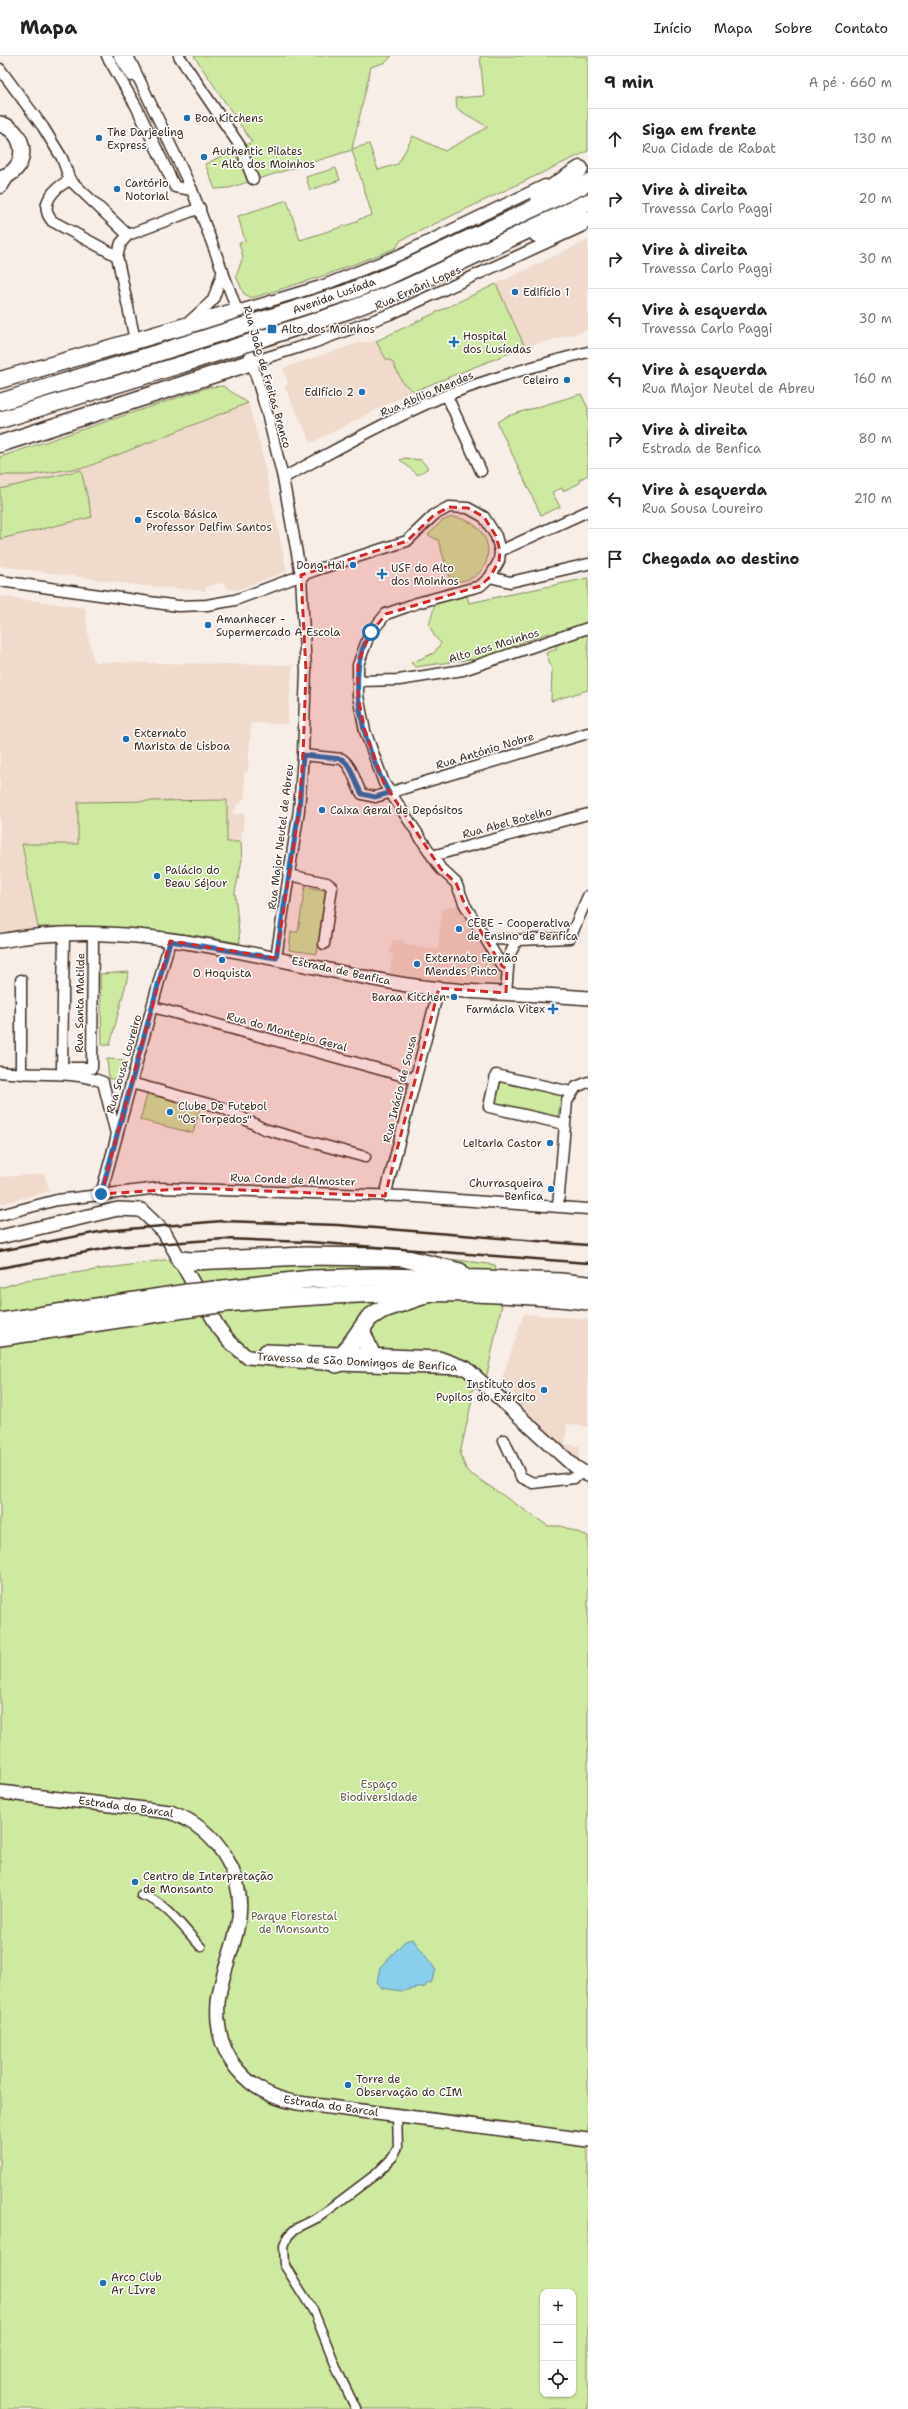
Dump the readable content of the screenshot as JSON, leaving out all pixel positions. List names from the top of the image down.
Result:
{
  "streets": {
    "main road": ["Avenida Lusíada"],
    "street": [
      "Rua Ernâni Lopes",
      "Rua João de Freitas Branco",
      "Rua Abílio Mendes",
      "Alto dos Moinhos",
      "Rua António Nobre",
      "Rua Abel Botelho",
      "Rua Major Neutel de Abreu",
      "Estrada de Benfica",
      "Rua Santa Matilde",
      "Rua do Montepio Geral",
      "Rua Sousa Loureiro",
      "Rua Inácio de Sousa",
      "Rua Conde de Almoster",
      "Travessa de São Domingos de Benfica",
      "Estrada do Barcal"
    ]
  },
  "crossings": [
    ["Rua Ernâni Lopes", "Rua João de Freitas Branco"],
    ["Avenida Lusíada", "Rua João de Freitas Branco"],
    ["Rua João de Freitas Branco", "Rua Abílio Mendes"],
    ["Rua João de Freitas Branco", "Rua Major Neutel de Abreu"],
    ["Rua António Nobre", "Rua Major Neutel de Abreu"],
    ["Rua Major Neutel de Abreu", "Estrada de Benfica"],
    ["Estrada de Benfica", "Rua Santa Matilde"],
    ["Estrada de Benfica", "Rua Sousa Loureiro"],
    ["Estrada de Benfica", "Rua Inácio de Sousa"],
    ["Rua do Montepio Geral", "Rua Sousa Loureiro"],
    ["Rua do Montepio Geral", "Rua Inácio de Sousa"],
    ["Rua Sousa Loureiro", "Rua Conde de Almoster"],
    ["Rua Inácio de Sousa", "Rua Conde de Almoster"]
  ],
  "parks": ["Espaço Biodiversidade", "Parque Florestal de Monsanto"],
  "places": {
    "other": [
      "Boa Kitchens",
      "The Darjeeling Express",
      "Authentic Pilates - Alto dos Moinhos",
      "Cartório Notorial",
      "Edifício 1",
      "Celeiro",
      "Edifício 2",
      "Escola Básica Professor Delfim Santos",
      "Dong Hai",
      "Amanhecer - Supermercado A Escola",
      "Externato Marista de Lisboa",
      "Caixa Geral de Depósitos",
      "Palácio do Beau Séjour",
      "CEBE - Cooperativa de Ensino de Benfica",
      "O Hoquista",
      "Externato Fernão Mendes Pinto",
      "Baraa Kitchen",
      "Clube De Futebol \"Os Torpedos\"",
      "Leitaria Castor",
      "Churrasqueira Benfica",
      "Instituto dos Pupilos do Exército",
      "Centro de Interpretação de Monsanto",
      "Torre de Observação do CIM",
      "Arco Club Ar LIvre"
    ],
    "transit": ["Alto dos Moinhos"],
    "health": ["Hospital dos Lusíadas", "USF do Alto dos Moinhos", "Farmácia Vitex"]
  },
  "page": {
    "header": "Mapa",
    "nav": [
      "Início",
      "Mapa",
      "Sobre",
      "Contato"
    ],
    "heading": ["9 min", "A pé · 660 m"],
    "list": [
      ["Siga em frente", "Rua Cidade de Rabat", "130 m"],
      ["Vire à direita", "Travessa Carlo Paggi", "20 m"],
      ["Vire à direita", "Travessa Carlo Paggi", "30 m"],
      ["Vire à esquerda", "Travessa Carlo Paggi", "30 m"],
      ["Vire à esquerda", "Rua Major Neutel de Abreu", "160 m"],
      ["Vire à direita", "Estrada de Benfica", "80 m"],
      ["Vire à esquerda", "Rua Sousa Loureiro", "210 m"],
      "Chegada ao destino"
    ],
    "map_buttons": ["+", "−"]
  }
}
